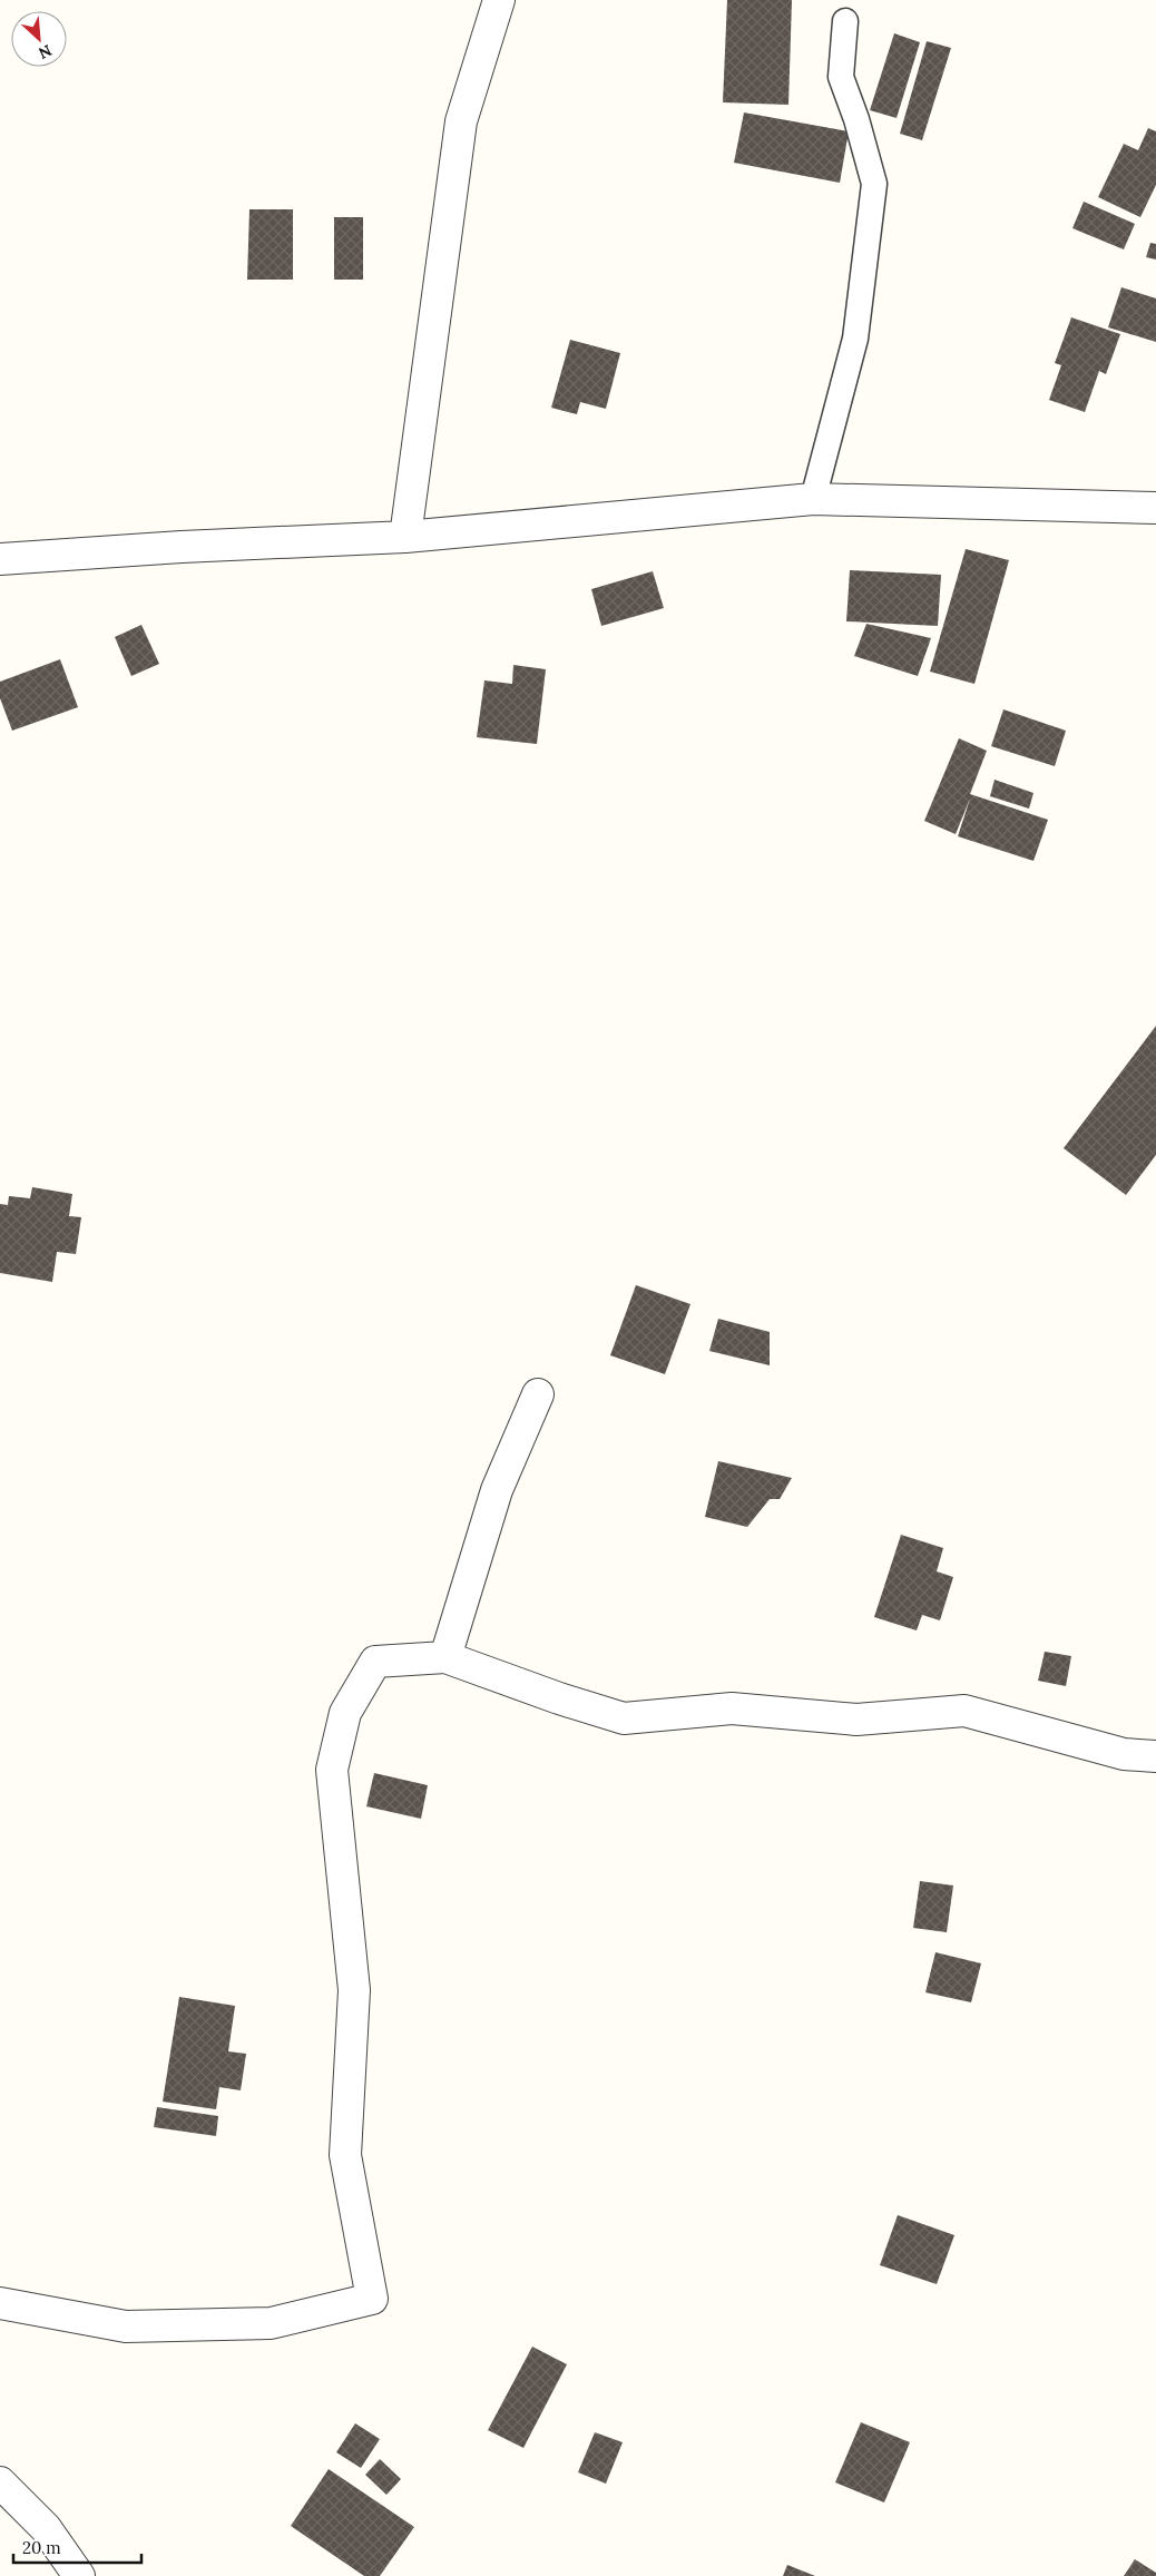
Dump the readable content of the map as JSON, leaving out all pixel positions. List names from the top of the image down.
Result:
{
  "scale_bar": "20 m",
  "north": "bottom right"
}
